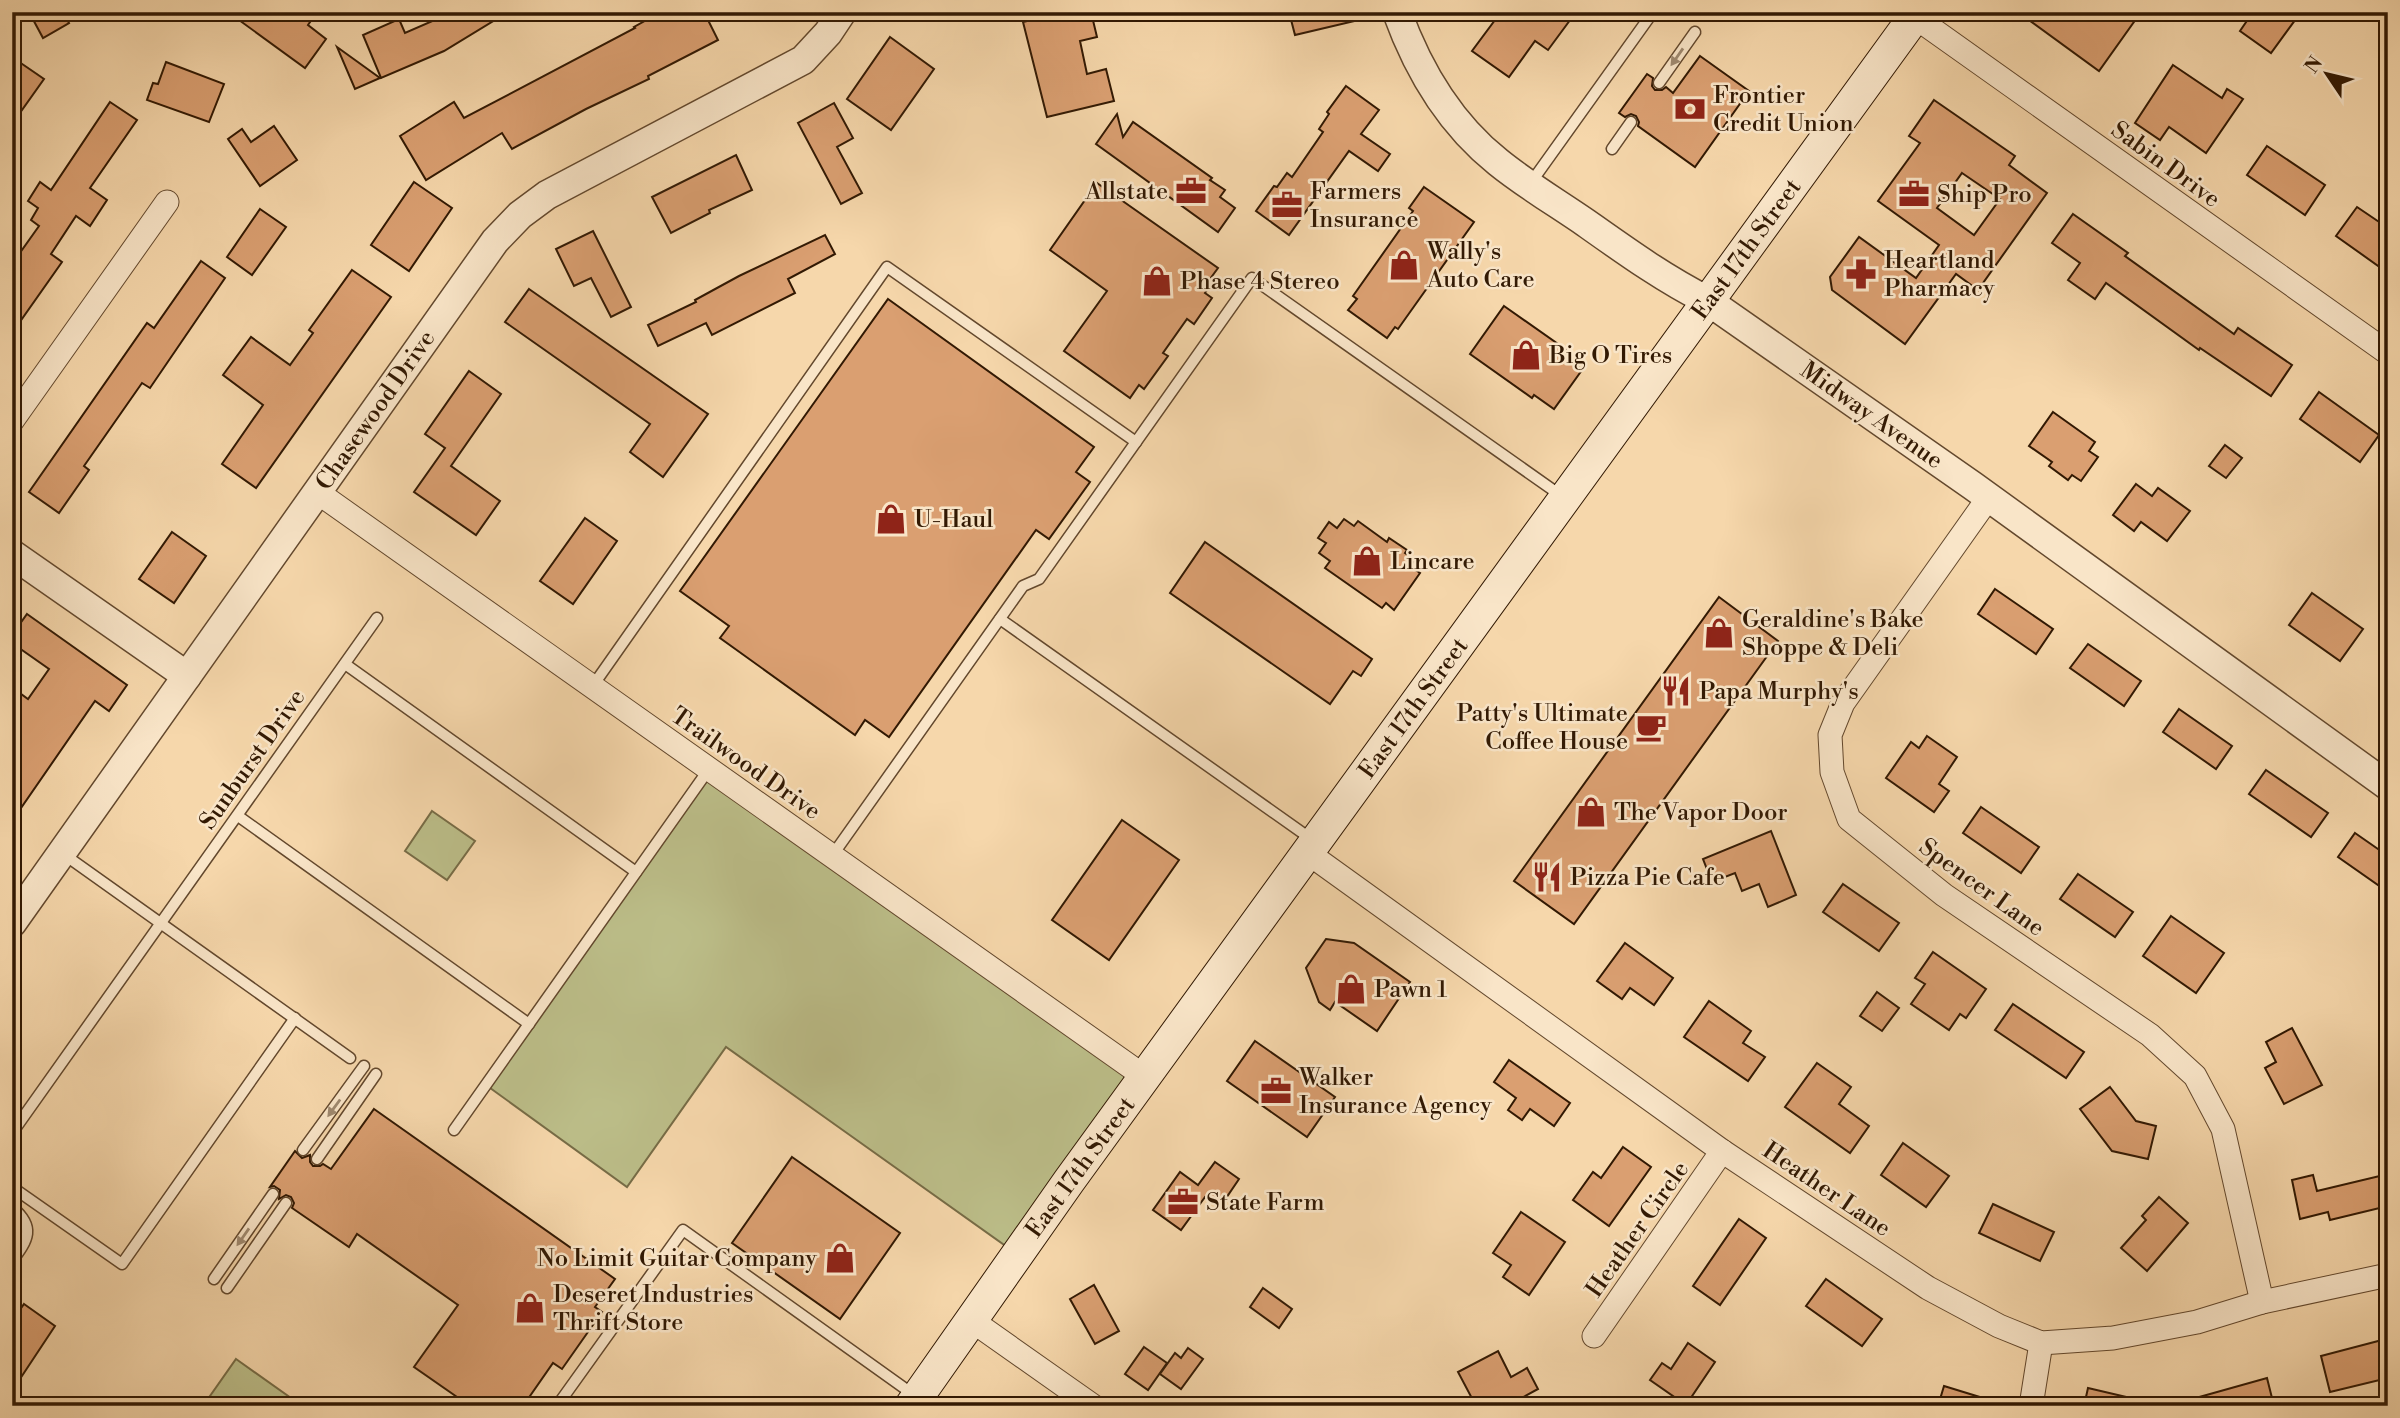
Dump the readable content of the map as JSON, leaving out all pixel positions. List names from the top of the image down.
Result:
{
  "streets": {
    "main road": ["East 17th Street"],
    "street": [
      "Sabin Drive",
      "Chasewood Drive",
      "Midway Avenue",
      "Trailwood Drive",
      "Spencer Lane",
      "Heather Lane",
      "Heather Circle"
    ],
    "lane": ["Sunburst Drive"]
  },
  "crossings": [
    ["Sabin Drive", "East 17th Street"],
    ["East 17th Street", "Midway Avenue"],
    ["East 17th Street", "Trailwood Drive"],
    ["East 17th Street", "Heather Lane"],
    ["Chasewood Drive", "Trailwood Drive"],
    ["Midway Avenue", "Spencer Lane"],
    ["Spencer Lane", "Heather Lane"],
    ["Heather Lane", "Heather Circle"]
  ],
  "places": {
    "bank": ["Frontier Credit Union"],
    "office": [
      "Allstate",
      "Ship Pro",
      "Farmers Insurance",
      "Walker Insurance Agency",
      "State Farm"
    ],
    "shop": [
      "Wally's Auto Care",
      "Phase 4 Stereo",
      "Big O Tires",
      "U-Haul",
      "Lincare",
      "Geraldine's Bake Shoppe & Deli",
      "The Vapor Door",
      "Pawn 1",
      "No Limit Guitar Company",
      "Deseret Industries Thrift Store"
    ],
    "pharmacy": ["Heartland Pharmacy"],
    "restaurant": ["Papa Murphy's", "Pizza Pie Cafe"],
    "cafe": ["Patty's Ultimate Coffee House"]
  },
  "north": "top left"
}
